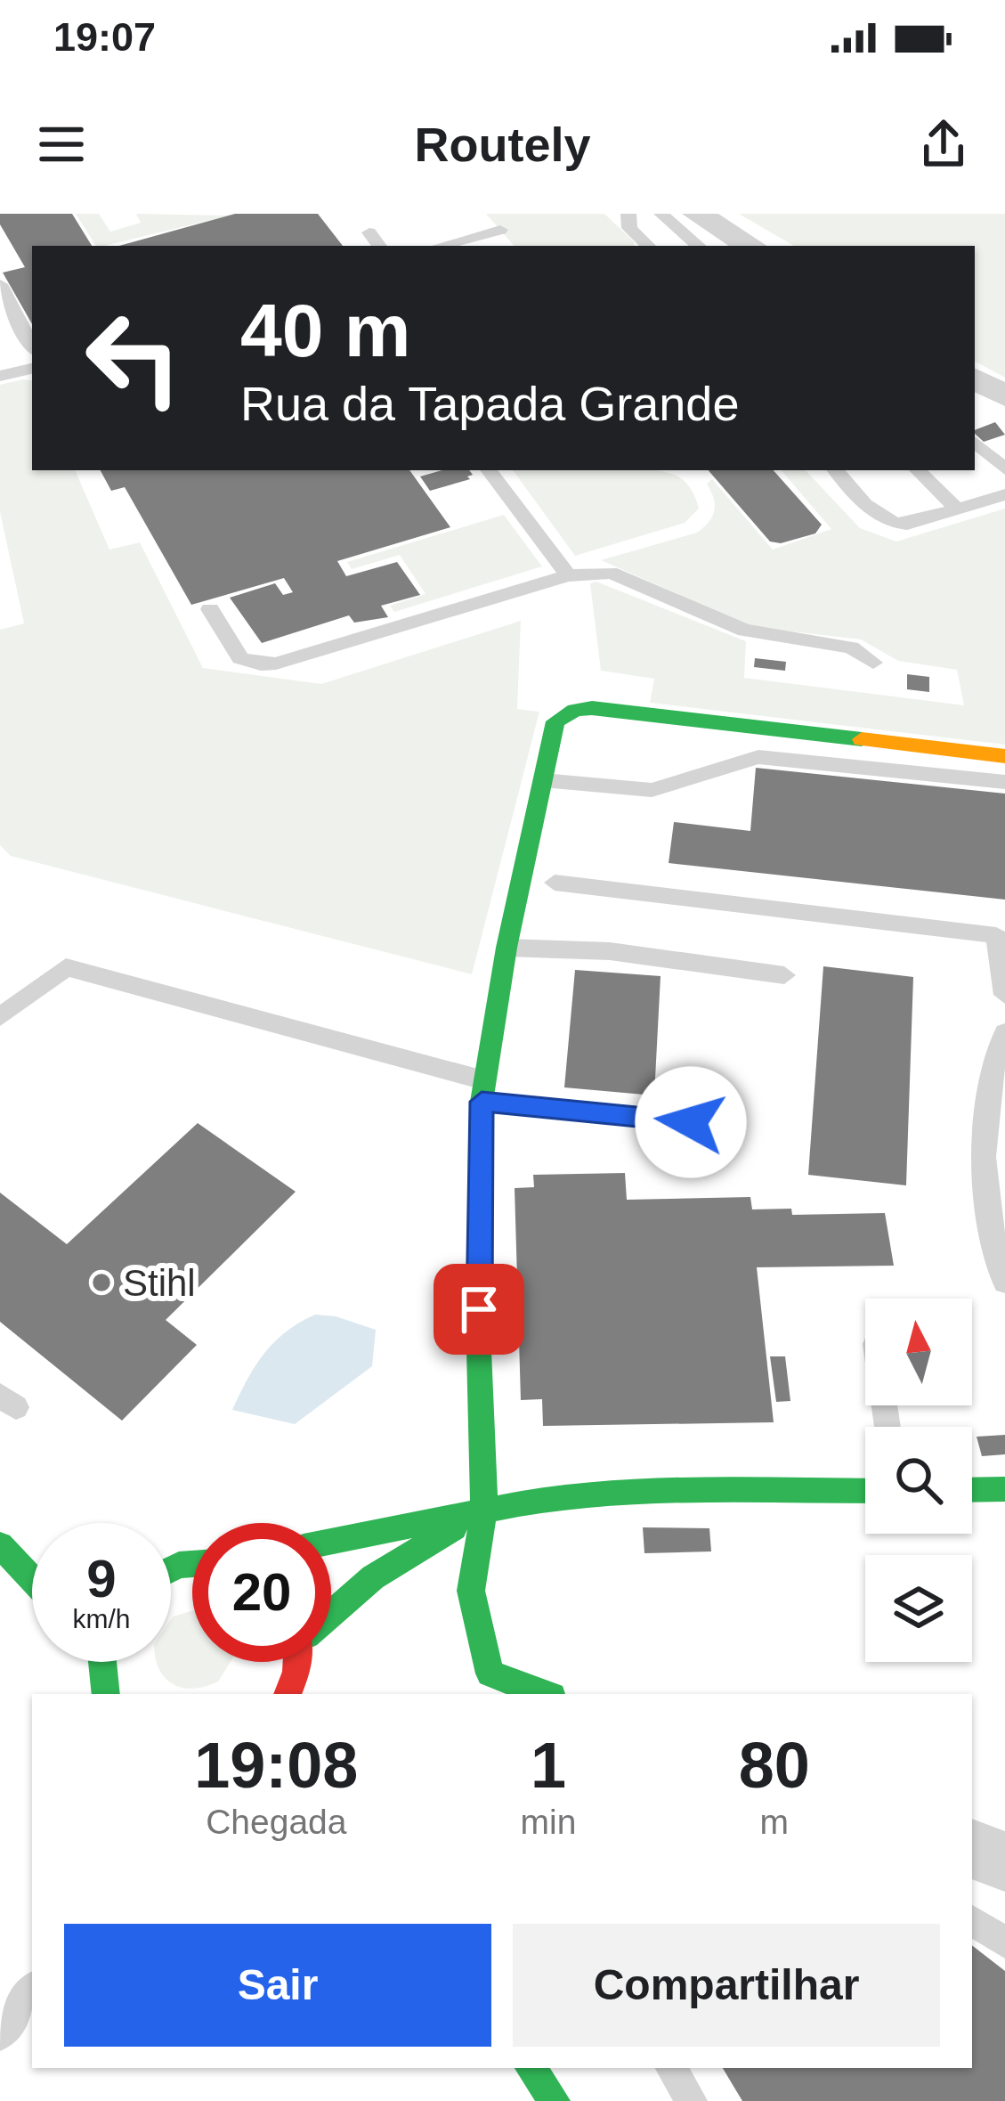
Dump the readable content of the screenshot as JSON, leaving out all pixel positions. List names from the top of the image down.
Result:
{
  "places": ["Stihl"],
  "north": "top",
  "page": {
    "status": "19:07",
    "header": "Routely",
    "turn": ["40 m", "Rua da Tapada Grande"],
    "speed": "9 km/h",
    "limit": "20",
    "eta": [
      "19:08",
      "Chegada",
      "1",
      "min",
      "80",
      "m"
    ],
    "buttons": ["Sair", "Compartilhar"]
  }
}
